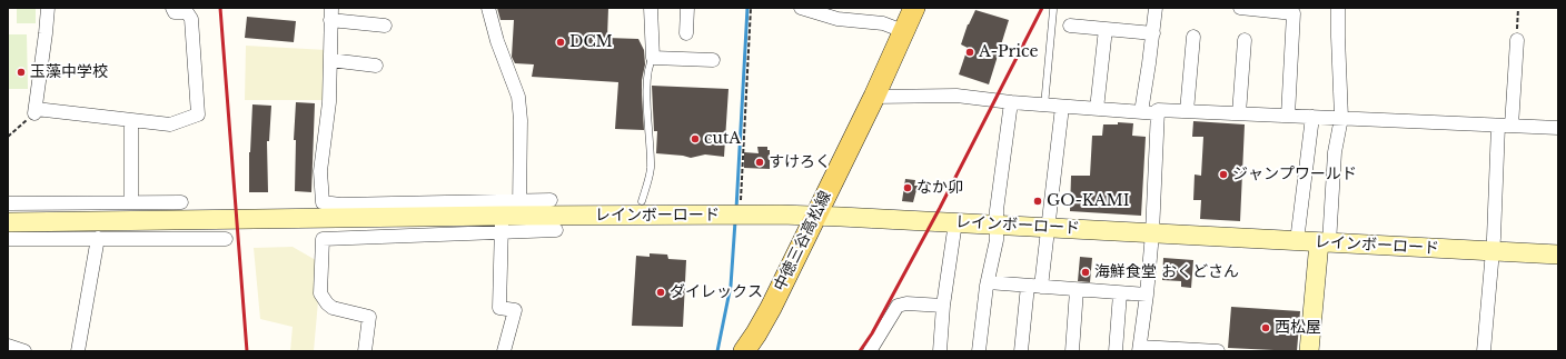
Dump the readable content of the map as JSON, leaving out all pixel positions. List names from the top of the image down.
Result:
{
  "streets": {
    "main road": ["中徳三谷高松線"],
    "street": ["レインボーロード"]
  },
  "crossings": [
    ["レインボーロード", "中徳三谷高松線"]
  ],
  "places": [
    "DCM",
    "A-Price",
    "玉藻中学校",
    "cutA",
    "すけろく",
    "ジャンプワールド",
    "なか卯",
    "GO-KAMI",
    "海鮮食堂 おくどさん",
    "ダイレックス",
    "西松屋"
  ]
}
